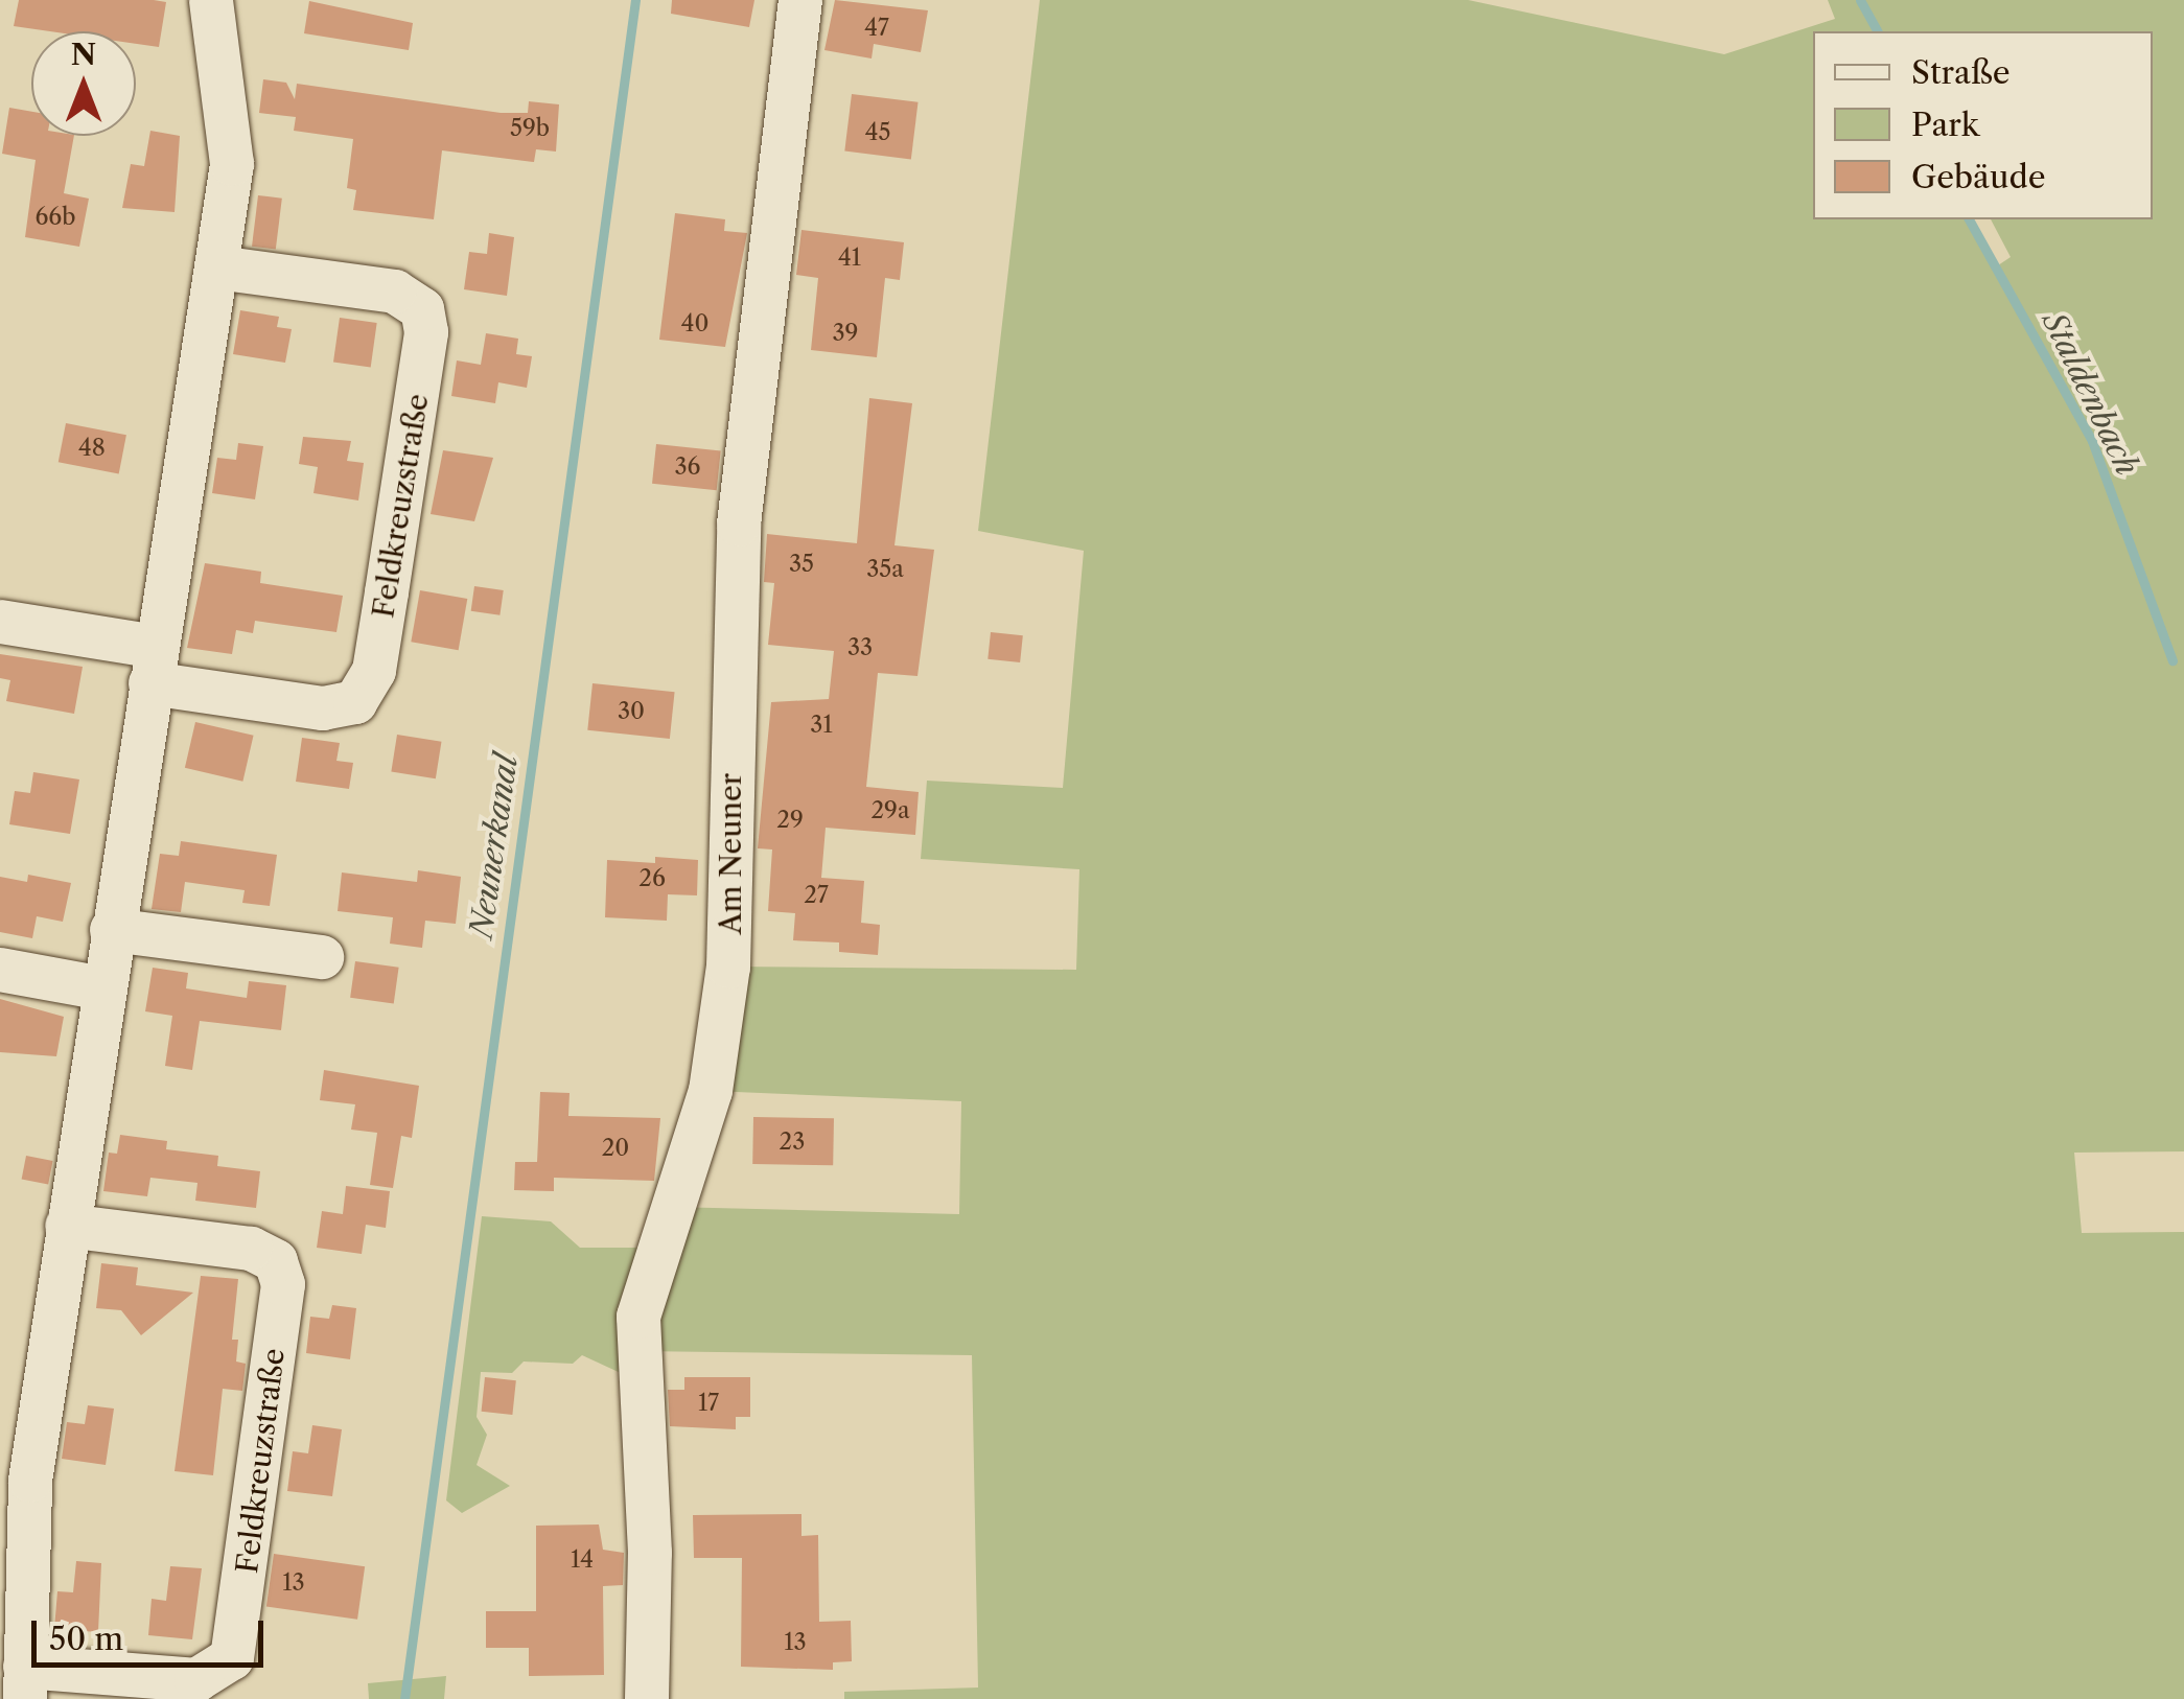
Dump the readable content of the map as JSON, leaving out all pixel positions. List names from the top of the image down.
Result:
{
  "streets": {
    "street": ["Feldkreuzstraße", "Am Neuner"]
  },
  "water": ["Staldenbach", "Neunerkanal"],
  "house_numbers": [
    "47",
    "59b",
    "45",
    "66b",
    "41",
    "40",
    "39",
    "48",
    "36",
    "35",
    "35a",
    "33",
    "30",
    "31",
    "29a",
    "29",
    "26",
    "27",
    "23",
    "20",
    "17",
    "14",
    "13",
    "13"
  ],
  "legend": ["Straße", "Park", "Gebäude"],
  "scale_bar": "50 m",
  "north": "top"
}
